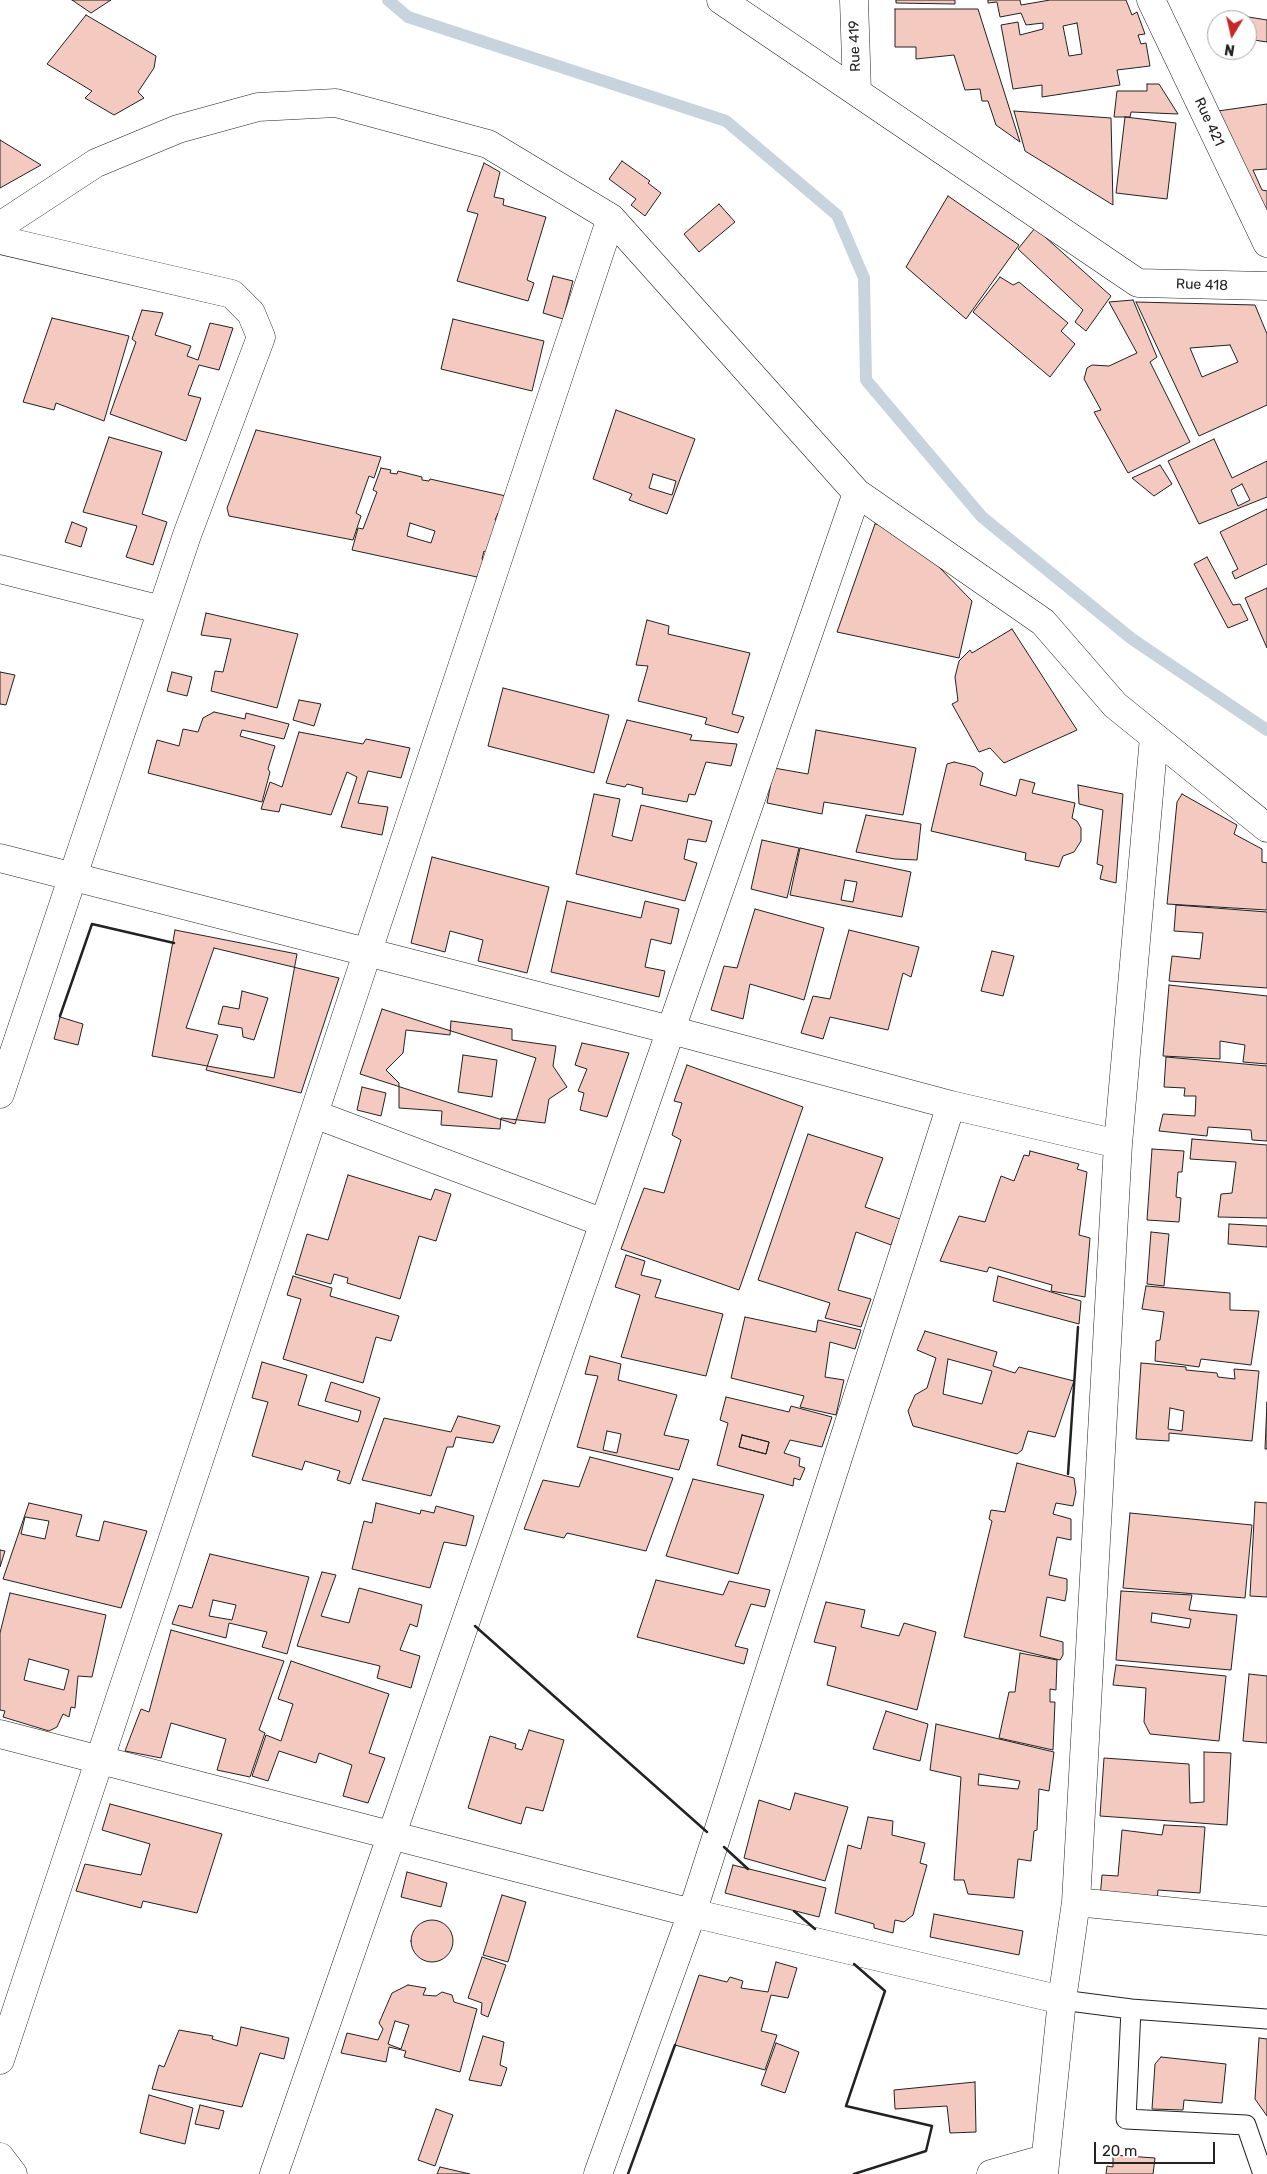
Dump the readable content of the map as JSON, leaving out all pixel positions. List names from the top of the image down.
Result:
{
  "streets": {
    "street": ["Rue 419", "Rue 421", "Rue 418"]
  },
  "crossings": [
    ["Rue 419", "Rue 418"]
  ],
  "scale_bar": "20 m",
  "north": "bottom"
}
